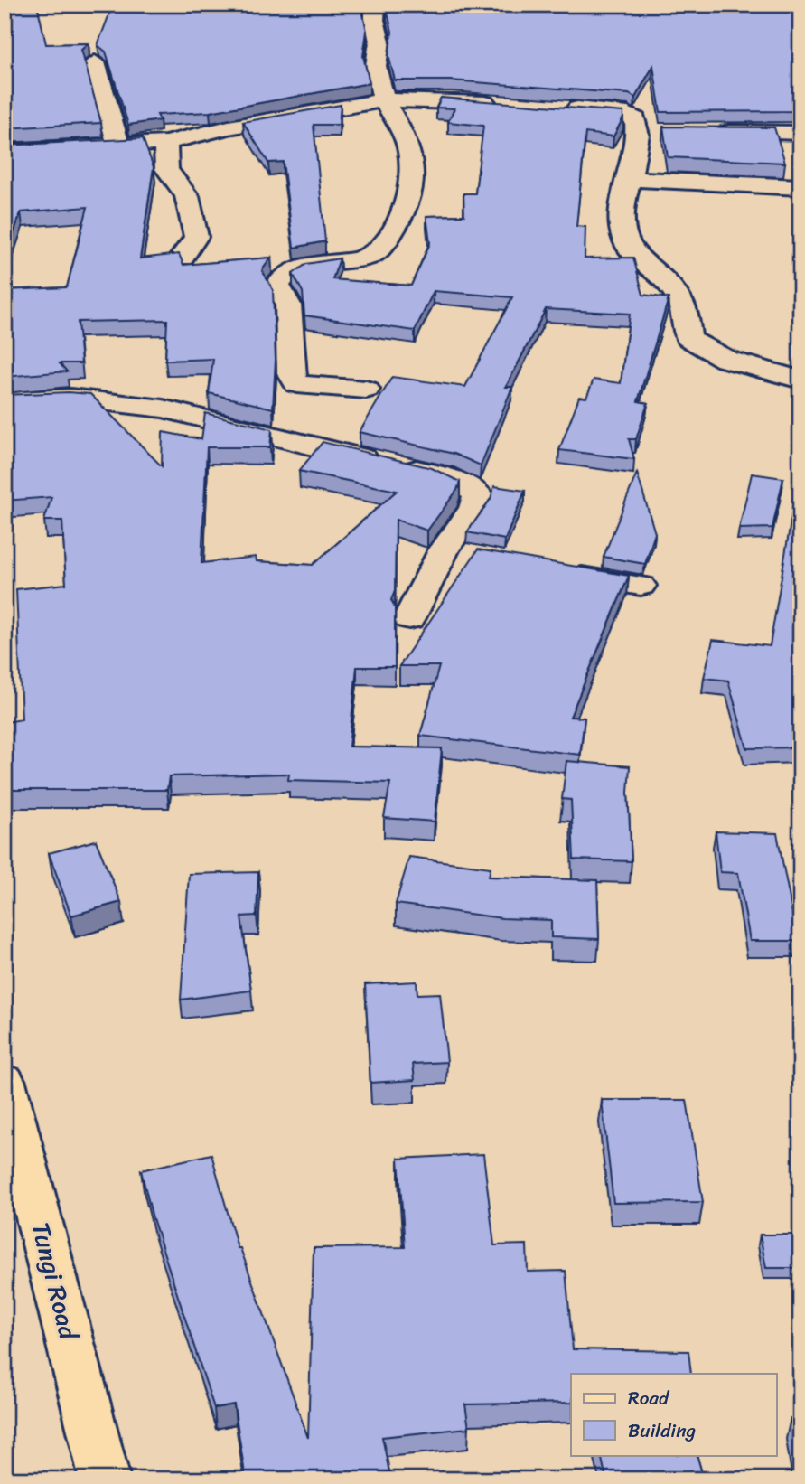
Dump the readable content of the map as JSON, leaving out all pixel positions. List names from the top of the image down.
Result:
{
  "streets": {
    "main road": ["Tungi Road"]
  },
  "legend": ["Road", "Building"]
}
